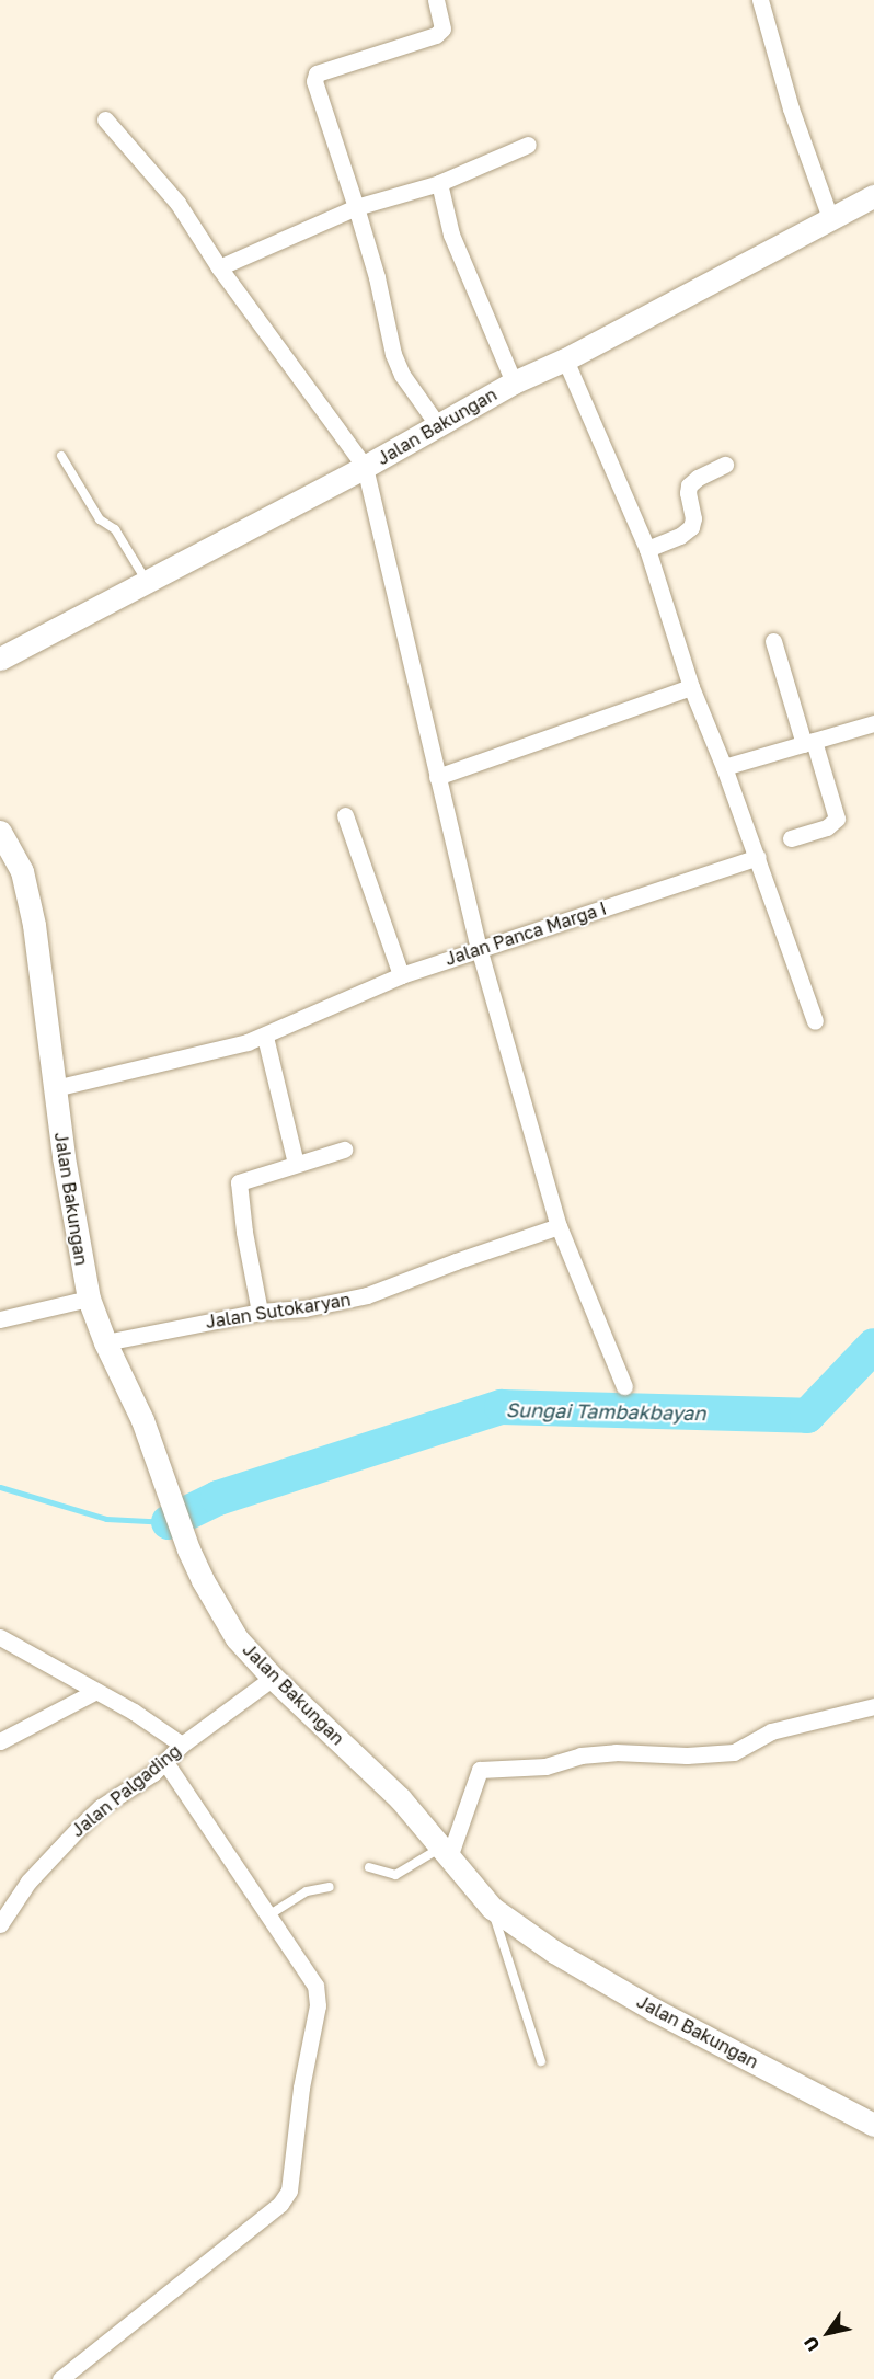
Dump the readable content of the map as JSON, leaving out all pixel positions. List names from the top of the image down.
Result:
{
  "streets": {
    "main road": ["Jalan Bakungan"],
    "street": ["Jalan Panca Marga I", "Jalan Sutokaryan", "Jalan Palgading"]
  },
  "crossings": [
    ["Jalan Bakungan", "Jalan Panca Marga I"],
    ["Jalan Bakungan", "Jalan Sutokaryan"],
    ["Jalan Bakungan", "Jalan Palgading"]
  ],
  "water": ["Sungai Tambakbayan"],
  "north": "bottom left"
}
